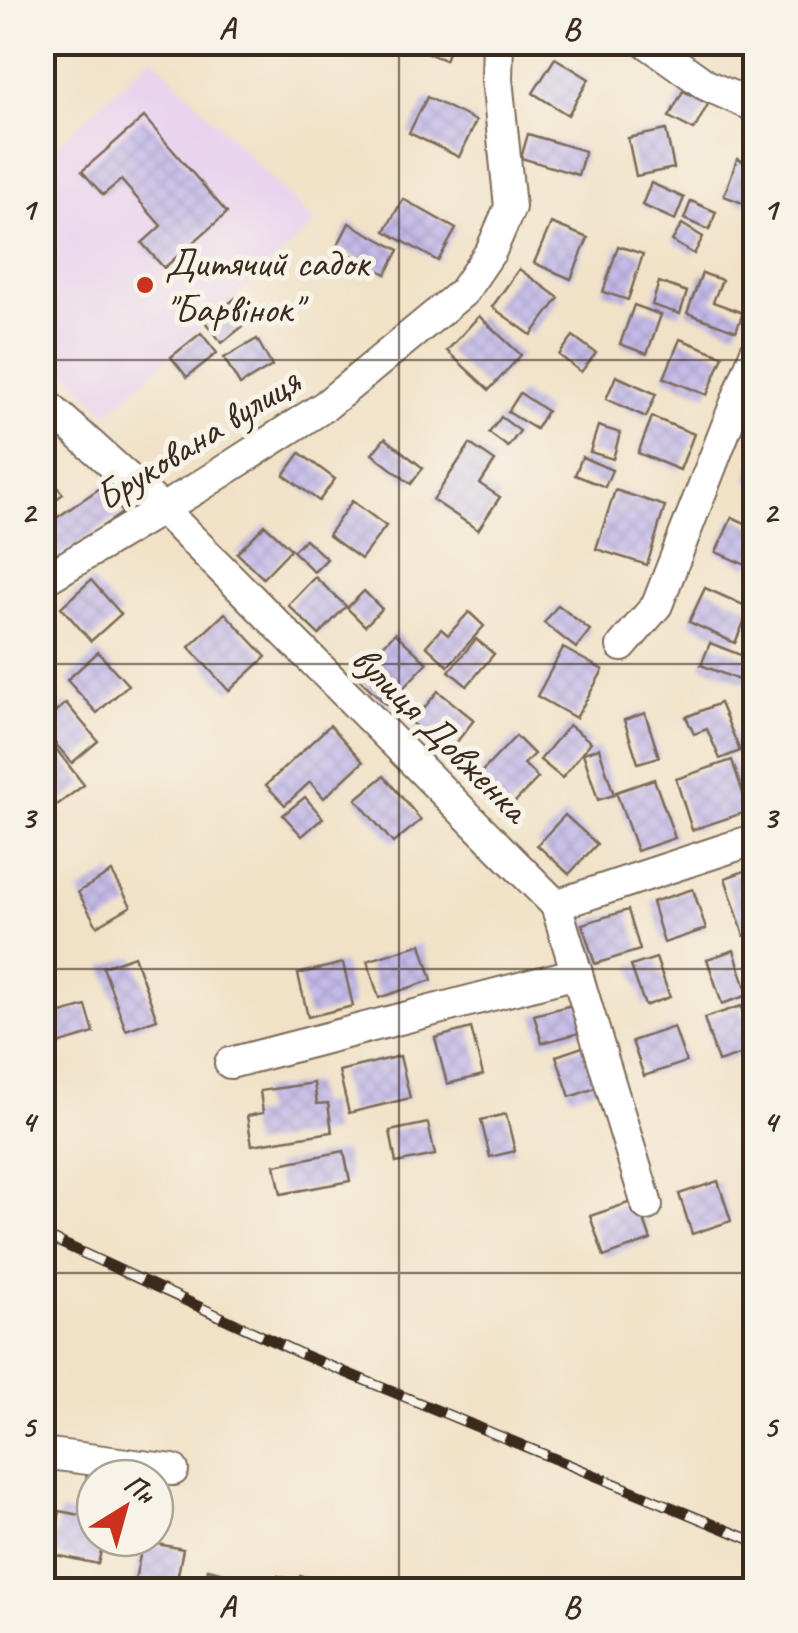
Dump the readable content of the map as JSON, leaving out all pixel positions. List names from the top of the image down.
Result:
{
  "streets": {
    "street": ["Брукована вулиця", "вулиця Довженка"]
  },
  "crossings": [
    ["Брукована вулиця", "вулиця Довженка"]
  ],
  "places": ["Дитячий садок \"Барвінок\""],
  "north": "top right",
  "grid": {
    "columns": ["A", "B"],
    "rows": [
      "1",
      "2",
      "3",
      "4",
      "5"
    ]
  }
}
